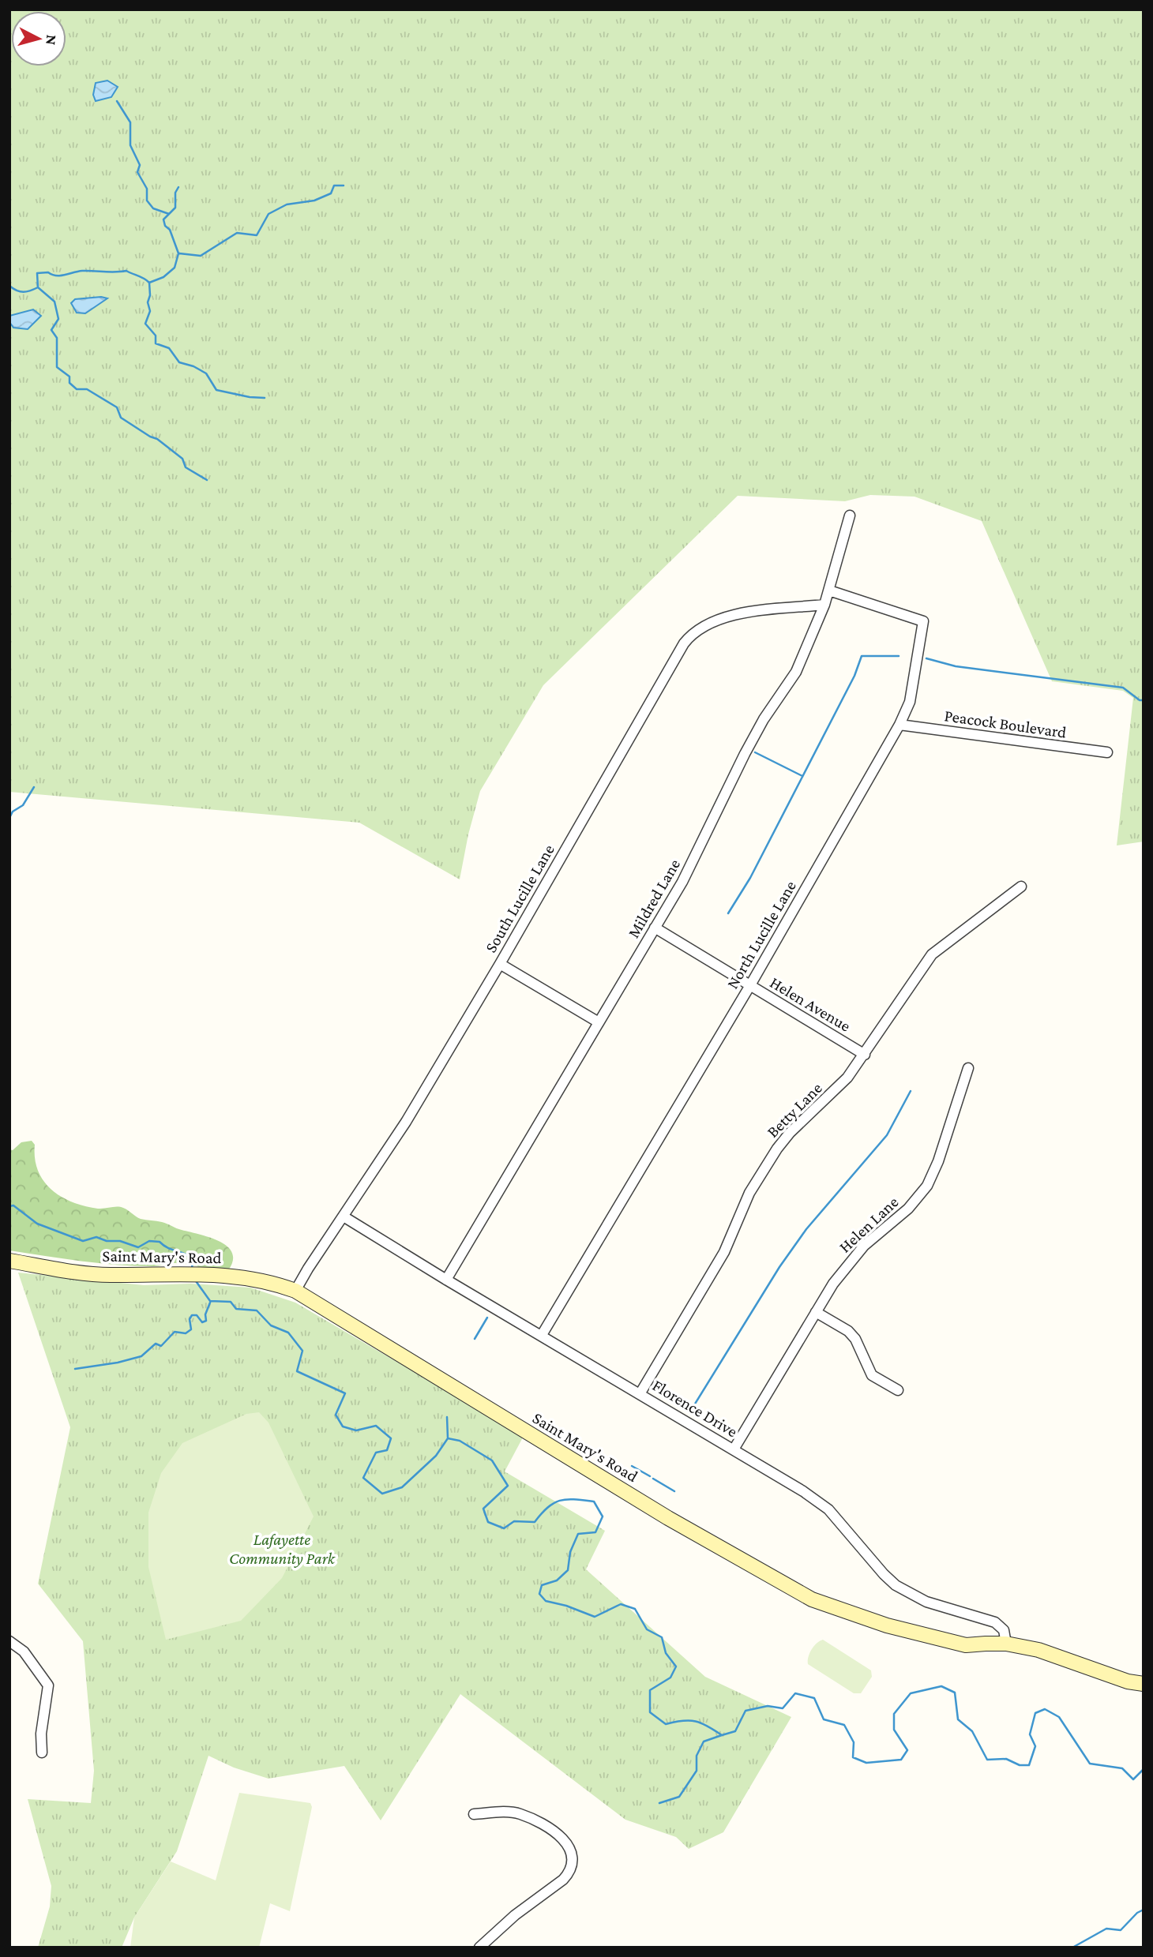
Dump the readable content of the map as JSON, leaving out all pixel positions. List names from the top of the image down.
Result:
{
  "streets": {
    "street": [
      "Peacock Boulevard",
      "South Lucille Lane",
      "Mildred Lane",
      "North Lucille Lane",
      "Helen Avenue",
      "Betty Lane",
      "Helen Lane",
      "Saint Mary's Road",
      "Florence Drive"
    ]
  },
  "crossings": [
    ["Peacock Boulevard", "North Lucille Lane"],
    ["South Lucille Lane", "Mildred Lane"],
    ["South Lucille Lane", "Saint Mary's Road"],
    ["South Lucille Lane", "Florence Drive"],
    ["Mildred Lane", "North Lucille Lane"],
    ["Mildred Lane", "Helen Avenue"],
    ["Mildred Lane", "Florence Drive"],
    ["North Lucille Lane", "Helen Avenue"],
    ["North Lucille Lane", "Florence Drive"],
    ["Helen Avenue", "Betty Lane"],
    ["Betty Lane", "Florence Drive"],
    ["Helen Lane", "Florence Drive"],
    ["Saint Mary's Road", "Florence Drive"]
  ],
  "parks": ["Lafayette Community Park"],
  "north": "right"
}
